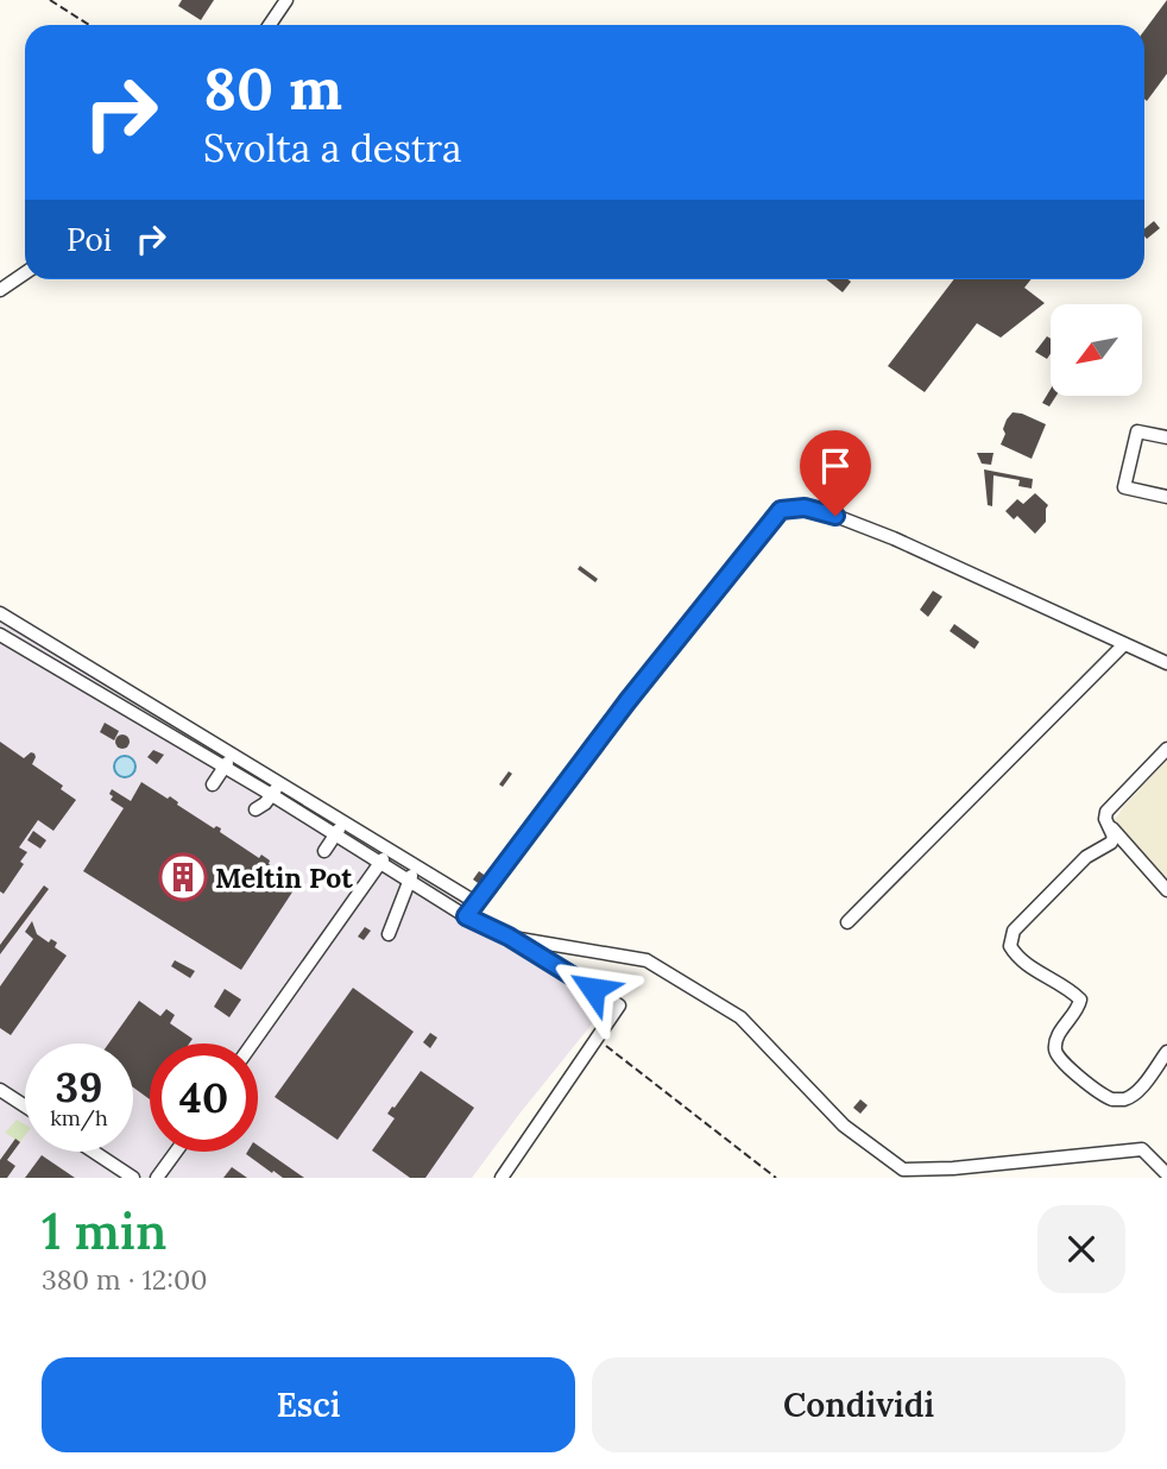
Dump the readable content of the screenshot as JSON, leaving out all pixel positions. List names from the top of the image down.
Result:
{
  "places": {
    "building": ["Meltin Pot"]
  },
  "north": "bottom left",
  "page": {
    "turn": ["80 m", "Svolta a destra"],
    "then": "Poi",
    "speed": "39 km/h",
    "limit": "40",
    "heading": ["1 min", "380 m · 12:00"],
    "buttons": ["Esci", "Condividi"]
  }
}
